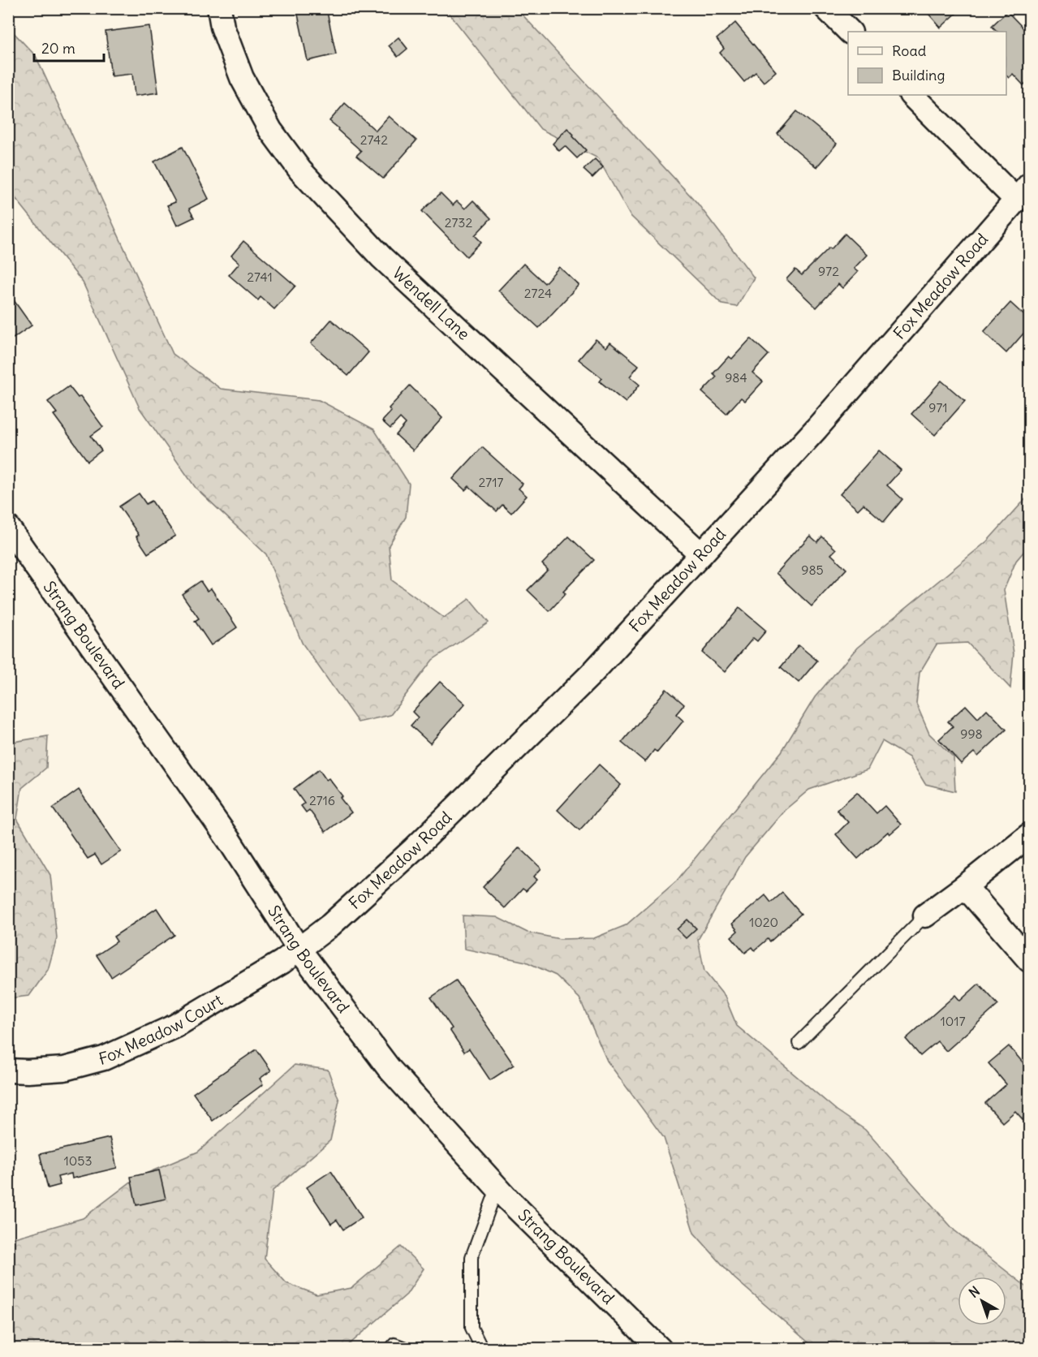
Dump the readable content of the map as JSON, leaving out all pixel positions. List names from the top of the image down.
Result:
{
  "streets": {
    "street": [
      "Fox Meadow Road",
      "Wendell Lane",
      "Strang Boulevard",
      "Fox Meadow Court"
    ]
  },
  "crossings": [
    ["Fox Meadow Road", "Wendell Lane"],
    ["Fox Meadow Road", "Strang Boulevard"],
    ["Fox Meadow Road", "Fox Meadow Court"],
    ["Strang Boulevard", "Fox Meadow Court"]
  ],
  "house_numbers": [
    "2742",
    "2732",
    "972",
    "2741",
    "2724",
    "984",
    "971",
    "2717",
    "985",
    "998",
    "2716",
    "1020",
    "1017",
    "1053"
  ],
  "legend": ["Road", "Building"],
  "scale_bar": "20 m",
  "north": "top left"
}
